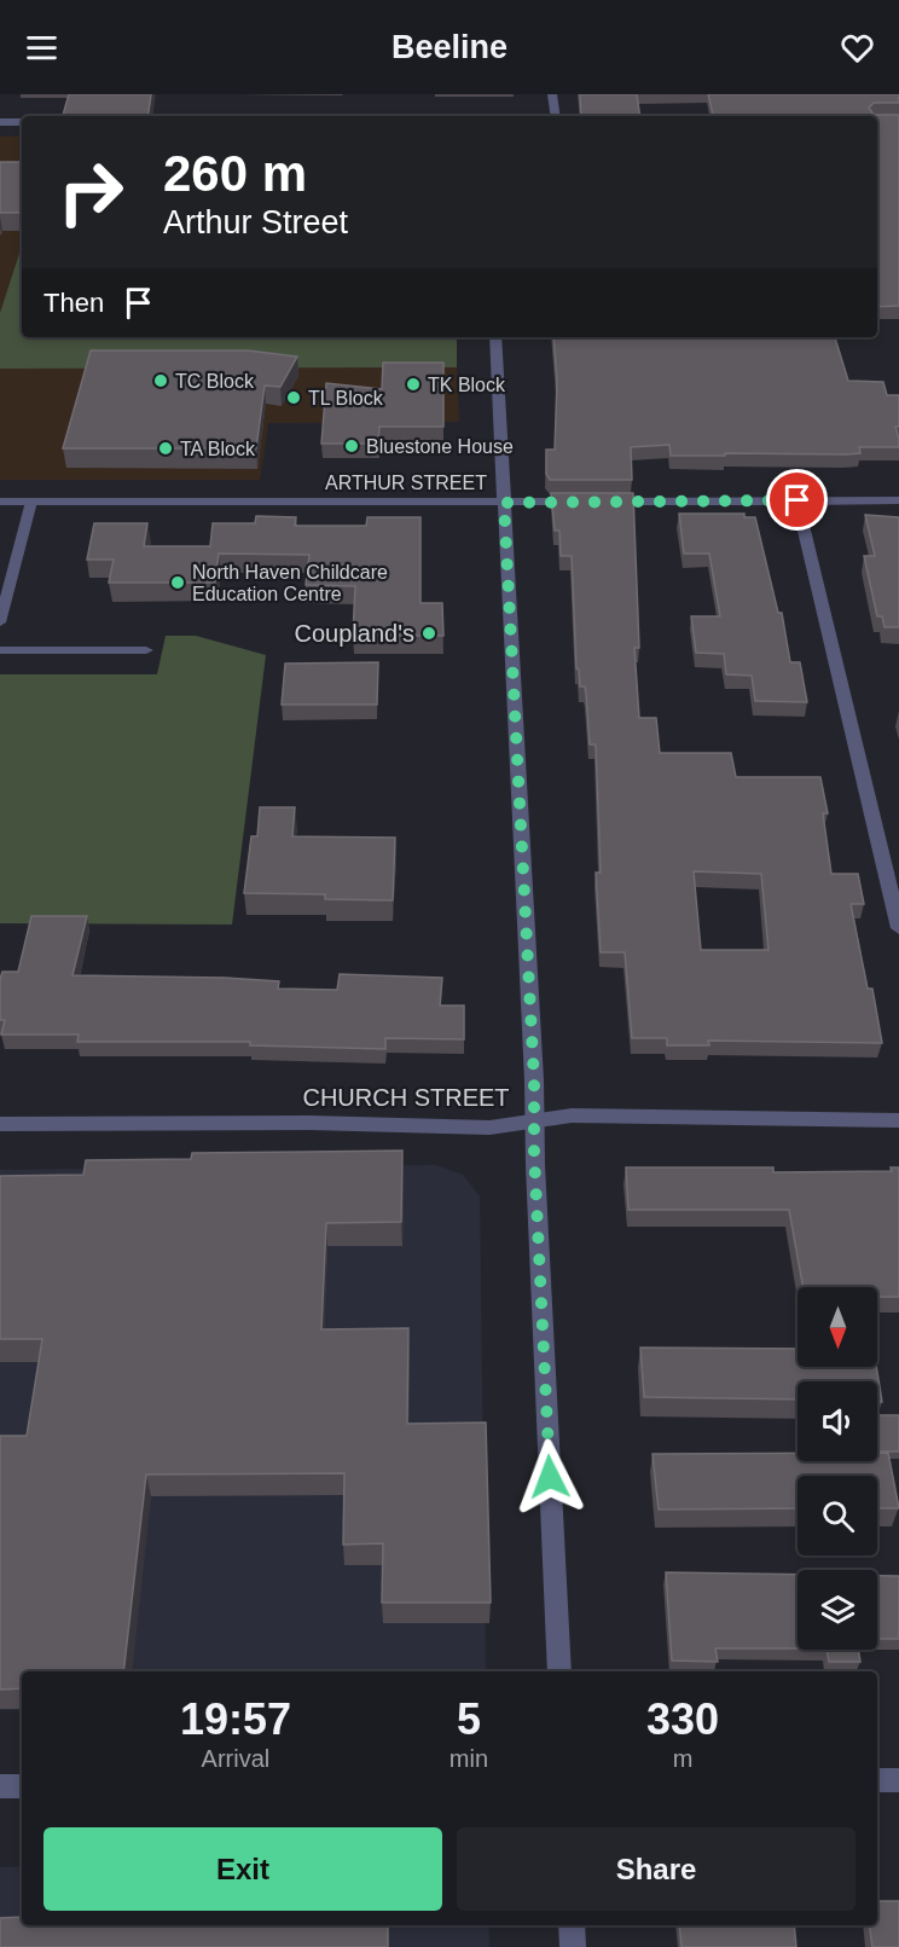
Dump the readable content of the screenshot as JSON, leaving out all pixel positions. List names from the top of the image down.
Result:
{
  "streets": {
    "street": ["ARTHUR STREET", "CHURCH STREET"]
  },
  "places": [
    "TC Block",
    "TK Block",
    "TL Block",
    "Bluestone House",
    "TA Block",
    "North Haven Childcare Education Centre",
    "Coupland's"
  ],
  "north": "bottom",
  "page": {
    "header": "Beeline",
    "turn": ["260 m", "Arthur Street"],
    "then": "Then",
    "eta": [
      "19:57",
      "Arrival",
      "5",
      "min",
      "330",
      "m"
    ],
    "buttons": ["Exit", "Share"]
  }
}
